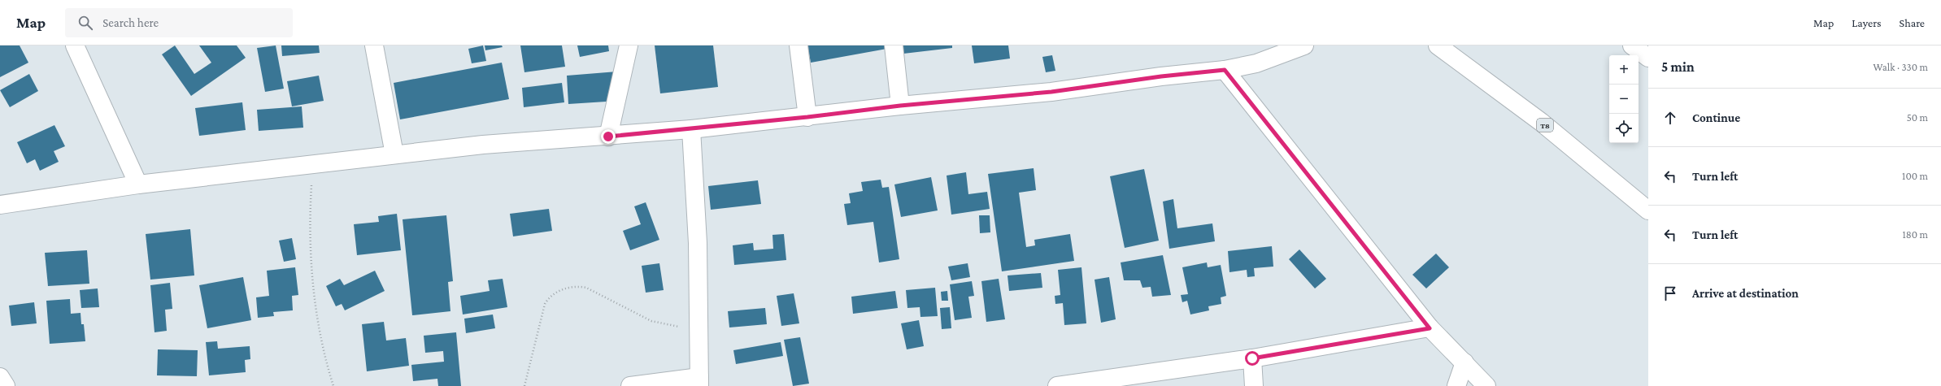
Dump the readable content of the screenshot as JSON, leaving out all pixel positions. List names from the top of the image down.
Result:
{
  "streets": {
    "main road": ["T8"]
  },
  "page": {
    "header": "Map",
    "search": "Search here",
    "nav": ["Map", "Layers", "Share"],
    "heading": ["5 min", "Walk · 330 m"],
    "map_buttons": ["+", "−"],
    "list": [
      ["Continue", "50 m"],
      ["Turn left", "100 m"],
      ["Turn left", "180 m"],
      "Arrive at destination"
    ]
  }
}
